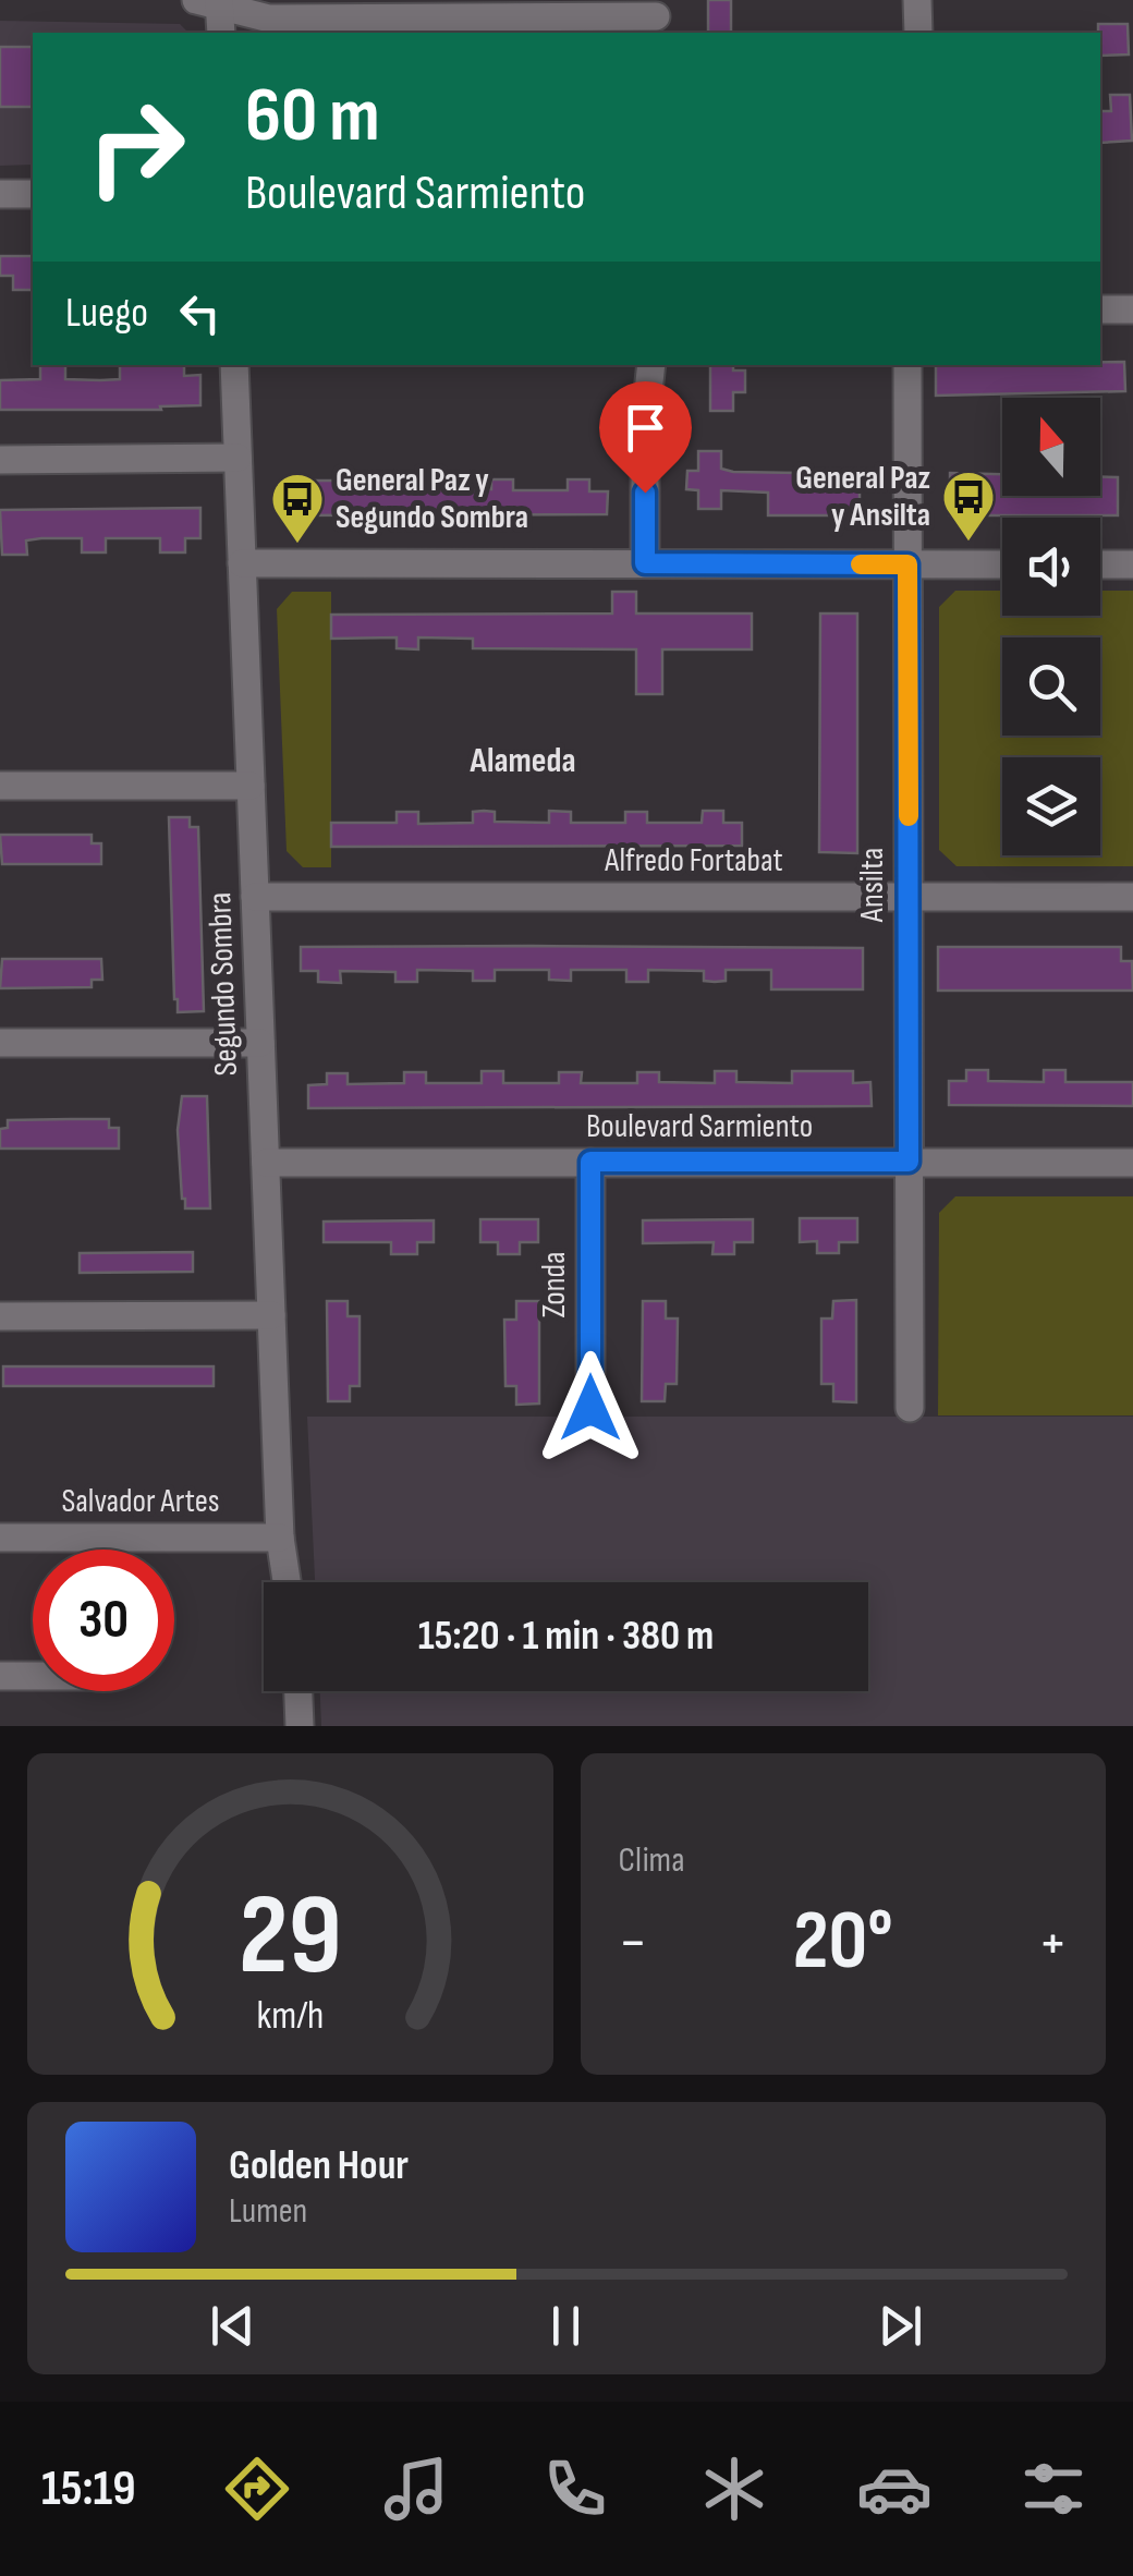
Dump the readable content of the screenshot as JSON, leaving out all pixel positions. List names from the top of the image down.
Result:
{
  "streets": {
    "street": [
      "Alfredo Fortabat",
      "Ansilta",
      "Segundo Sombra",
      "Boulevard Sarmiento",
      "Zonda",
      "Salvador Artes"
    ]
  },
  "crossings": [
    ["Alfredo Fortabat", "Ansilta"],
    ["Alfredo Fortabat", "Segundo Sombra"],
    ["Ansilta", "Boulevard Sarmiento"],
    ["Segundo Sombra", "Boulevard Sarmiento"],
    ["Segundo Sombra", "Salvador Artes"],
    ["Boulevard Sarmiento", "Zonda"]
  ],
  "districts": ["Alameda"],
  "places": {
    "bus stop": ["General Paz y Ansilta", "General Paz y Segundo Sombra"]
  },
  "north": "top",
  "page": {
    "turn": ["60 m", "Boulevard Sarmiento"],
    "then": "Luego",
    "limit": "30",
    "trip": "15:20 · 1 min · 380 m",
    "tile": "Clima",
    "heat": ["−", "20°", "+"],
    "song": ["Golden Hour", "Lumen"],
    "tabs": "15:19",
    "gauge": ["29", "km/h"]
  }
}
